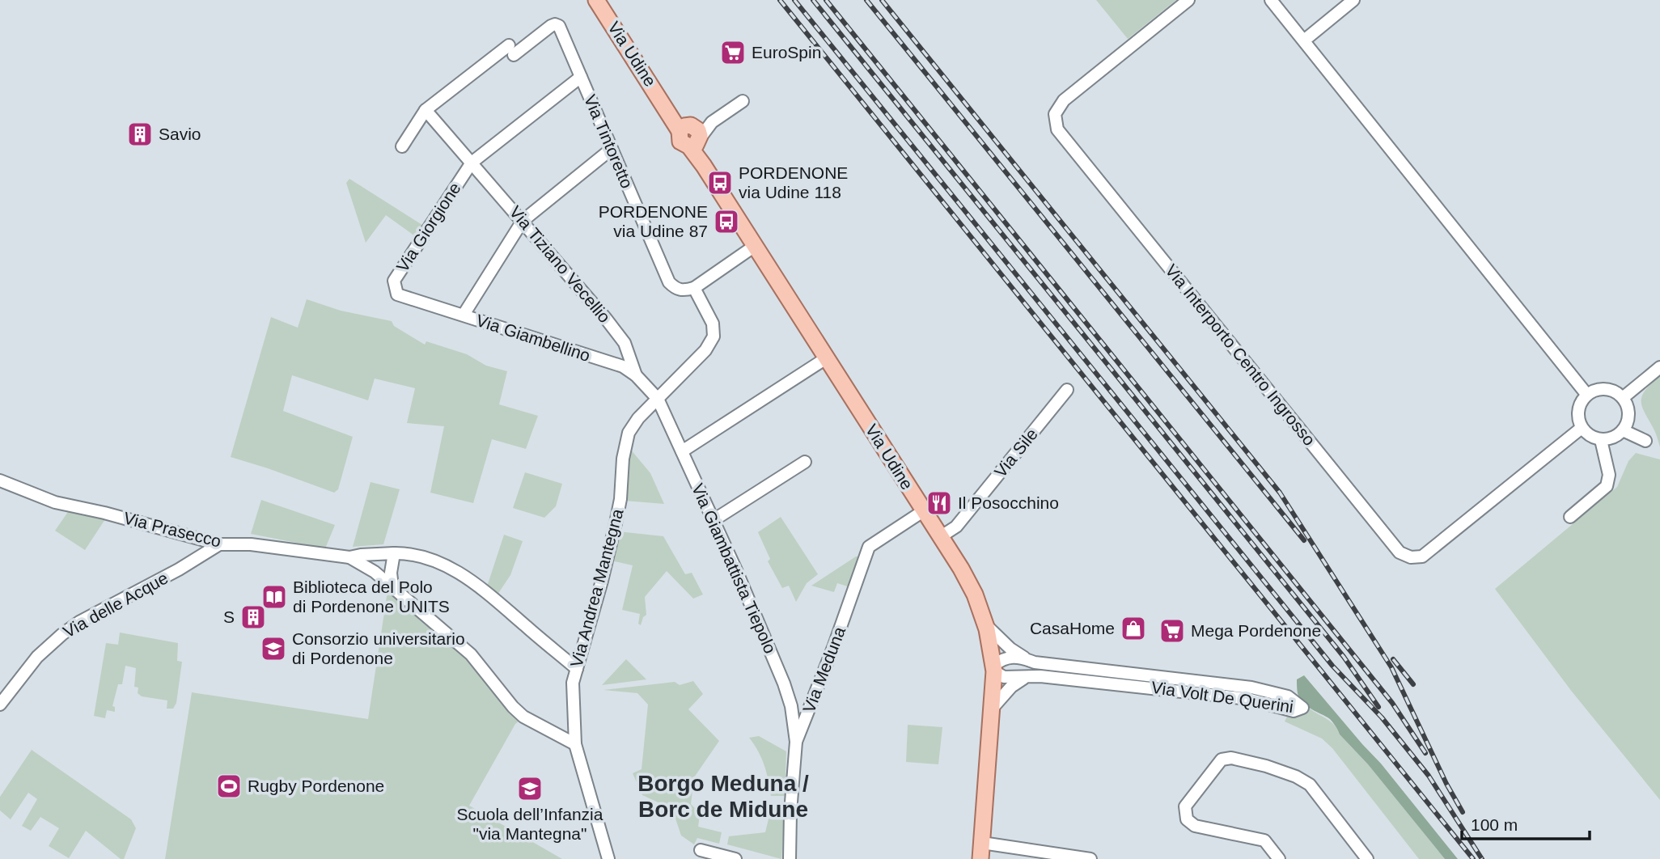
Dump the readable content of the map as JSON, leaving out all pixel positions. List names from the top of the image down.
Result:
{
  "streets": {
    "main road": ["Via Udine"],
    "street": [
      "Via Tintoretto",
      "Via Giorgione",
      "Via Tiziano Vecellio",
      "Via Giambellino",
      "Via Interporto Centro Ingrosso",
      "Via Sile",
      "Via Prasecco",
      "Via Giambattista Tiepolo",
      "Via Andrea Mantegna",
      "Via delle Acque",
      "Via Meduna",
      "Via Volt De Querini"
    ]
  },
  "crossings": [
    ["Via Udine", "Via Sile"],
    ["Via Udine", "Via Meduna"],
    ["Via Udine", "Via Volt De Querini"],
    ["Via Tintoretto", "Via Giorgione"],
    ["Via Tintoretto", "Via Andrea Mantegna"],
    ["Via Giorgione", "Via Tiziano Vecellio"],
    ["Via Giorgione", "Via Giambellino"],
    ["Via Tiziano Vecellio", "Via Giambellino"],
    ["Via Giambellino", "Via Giambattista Tiepolo"],
    ["Via Giambellino", "Via Andrea Mantegna"],
    ["Via Prasecco", "Via Andrea Mantegna"],
    ["Via Prasecco", "Via delle Acque"],
    ["Via Giambattista Tiepolo", "Via Andrea Mantegna"],
    ["Via Giambattista Tiepolo", "Via Meduna"]
  ],
  "districts": ["Borgo Meduna / Borc de Midune"],
  "places": {
    "supermarket": ["EuroSpin", "Mega Pordenone"],
    "building": ["Savio", "S"],
    "bus stop": ["PORDENONE via Udine 118", "PORDENONE via Udine 87"],
    "restaurant": ["Il Posocchino"],
    "library": ["Biblioteca del Polo di Pordenone UNITS"],
    "shop": ["CasaHome"],
    "school or university": ["Consorzio universitario di Pordenone", "Scuola dell’Infanzia \"via Mantegna\""],
    "sports": ["Rugby Pordenone"]
  },
  "scale_bar": "100 m"
}
